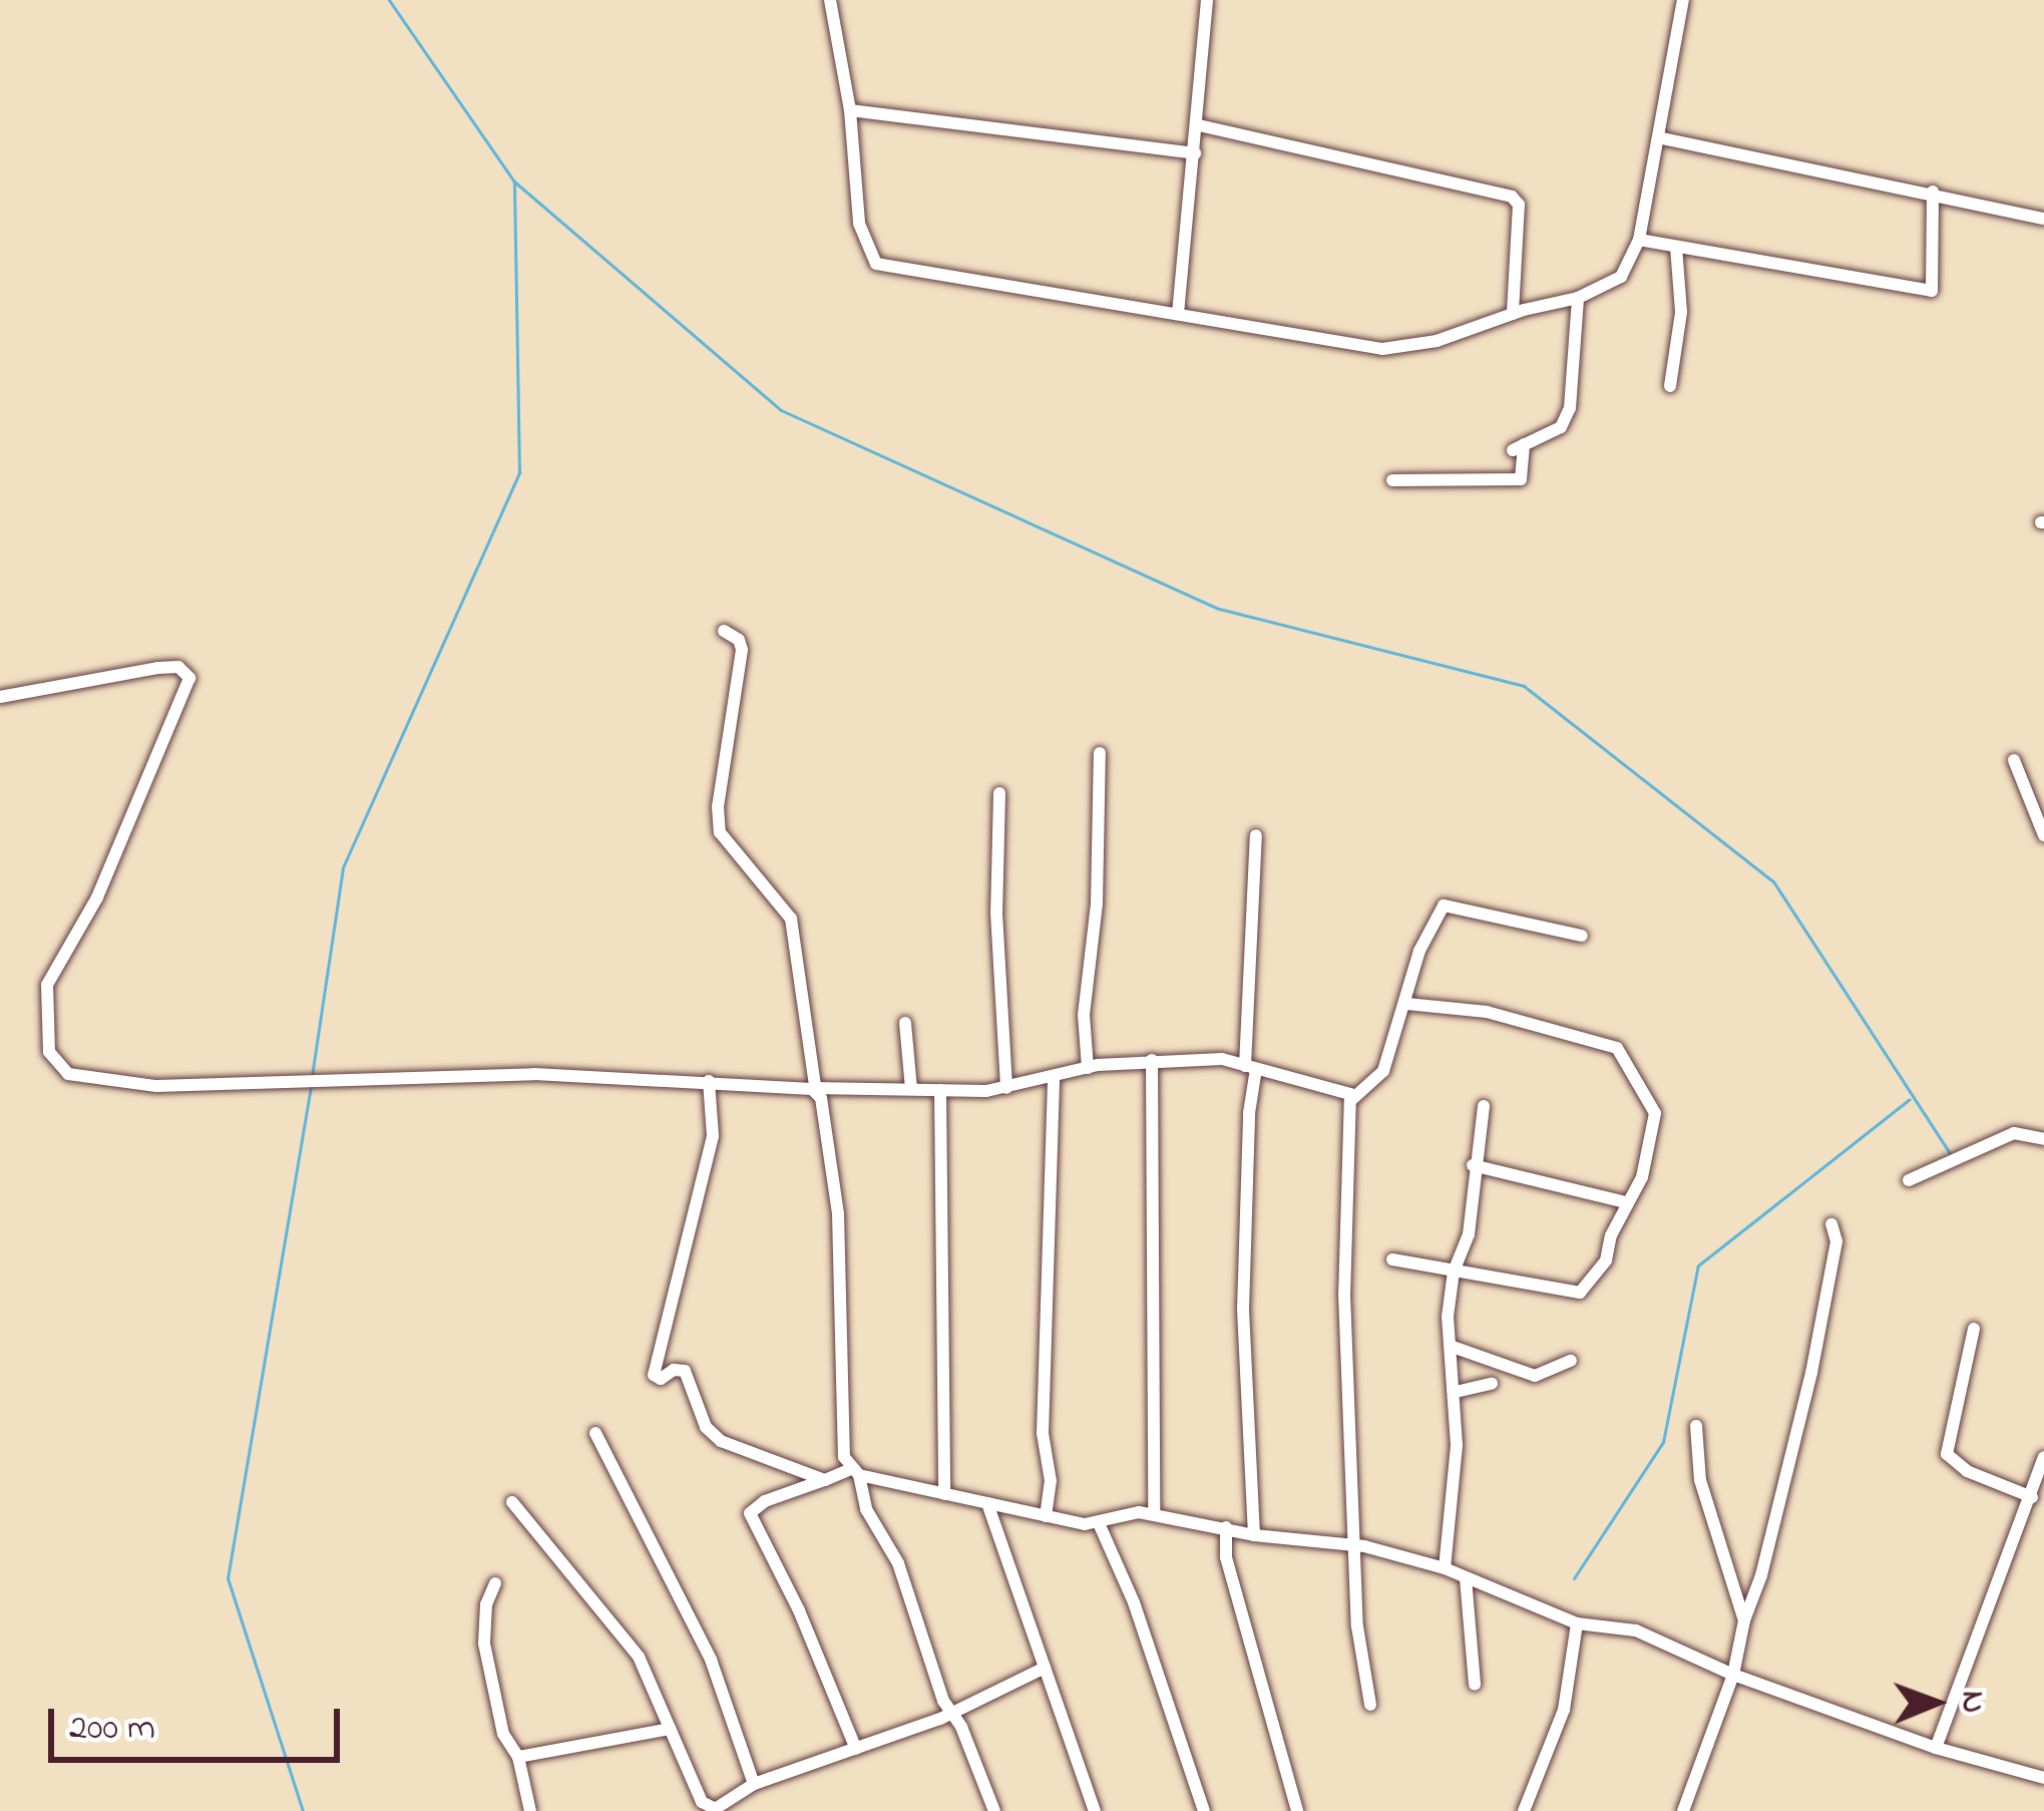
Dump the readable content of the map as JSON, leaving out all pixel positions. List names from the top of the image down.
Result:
{
  "scale_bar": "200 m",
  "north": "right"
}
